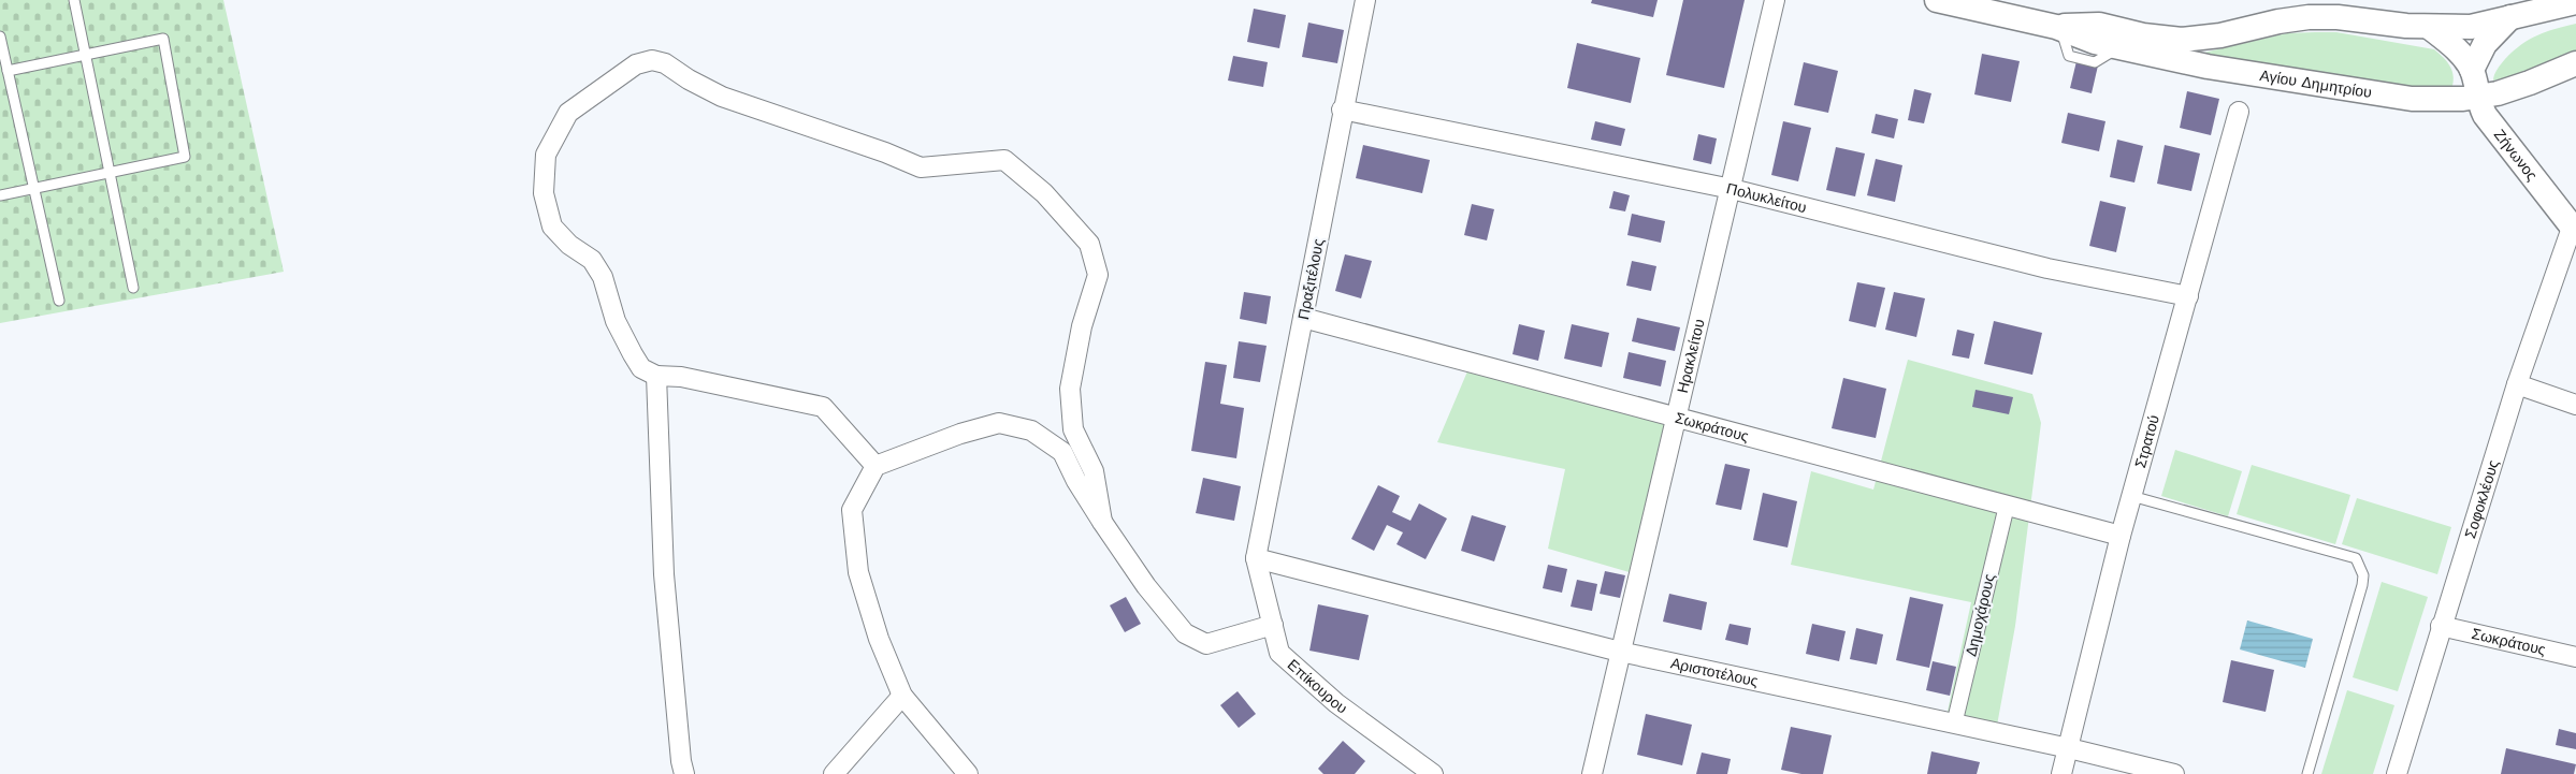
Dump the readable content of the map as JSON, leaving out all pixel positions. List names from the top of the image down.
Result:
{
  "streets": {
    "street": [
      "Αγίου Δημητρίου",
      "Ζήνωνος",
      "Πολυκλείτου",
      "Πραξιτέλους",
      "Ηρακλείτου",
      "Σωκράτους",
      "Στρατού",
      "Σοφοκλέους",
      "Δημοχάρους",
      "Αριστοτέλους",
      "Επίκουρου"
    ]
  },
  "crossings": [
    ["Αγίου Δημητρίου", "Ζήνωνος"],
    ["Ζήνωνος", "Σοφοκλέους"],
    ["Πολυκλείτου", "Πραξιτέλους"],
    ["Πολυκλείτου", "Ηρακλείτου"],
    ["Πολυκλείτου", "Στρατού"],
    ["Πραξιτέλους", "Σωκράτους"],
    ["Πραξιτέλους", "Αριστοτέλους"],
    ["Πραξιτέλους", "Επίκουρου"],
    ["Ηρακλείτου", "Σωκράτους"],
    ["Ηρακλείτου", "Αριστοτέλους"],
    ["Σωκράτους", "Στρατού"],
    ["Σωκράτους", "Σοφοκλέους"],
    ["Σωκράτους", "Δημοχάρους"],
    ["Στρατού", "Αριστοτέλους"],
    ["Δημοχάρους", "Αριστοτέλους"],
    ["Αριστοτέλους", "Επίκουρου"]
  ]
}
